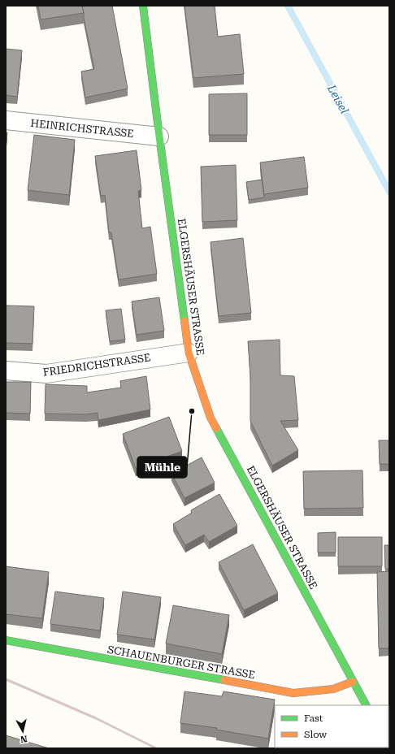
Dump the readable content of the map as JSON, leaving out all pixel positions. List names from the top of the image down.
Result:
{
  "streets": {
    "street": [
      "HEINRICHSTRASSE",
      "ELGERSHÄUSER STRASSE",
      "FRIEDRICHSTRASSE",
      "SCHAUENBURGER STRASSE"
    ]
  },
  "crossings": [
    ["HEINRICHSTRASSE", "ELGERSHÄUSER STRASSE"],
    ["ELGERSHÄUSER STRASSE", "FRIEDRICHSTRASSE"],
    ["ELGERSHÄUSER STRASSE", "SCHAUENBURGER STRASSE"]
  ],
  "water": ["Leisel"],
  "places": ["Mühle"],
  "legend": ["Fast", "Slow"],
  "north": "bottom"
}
